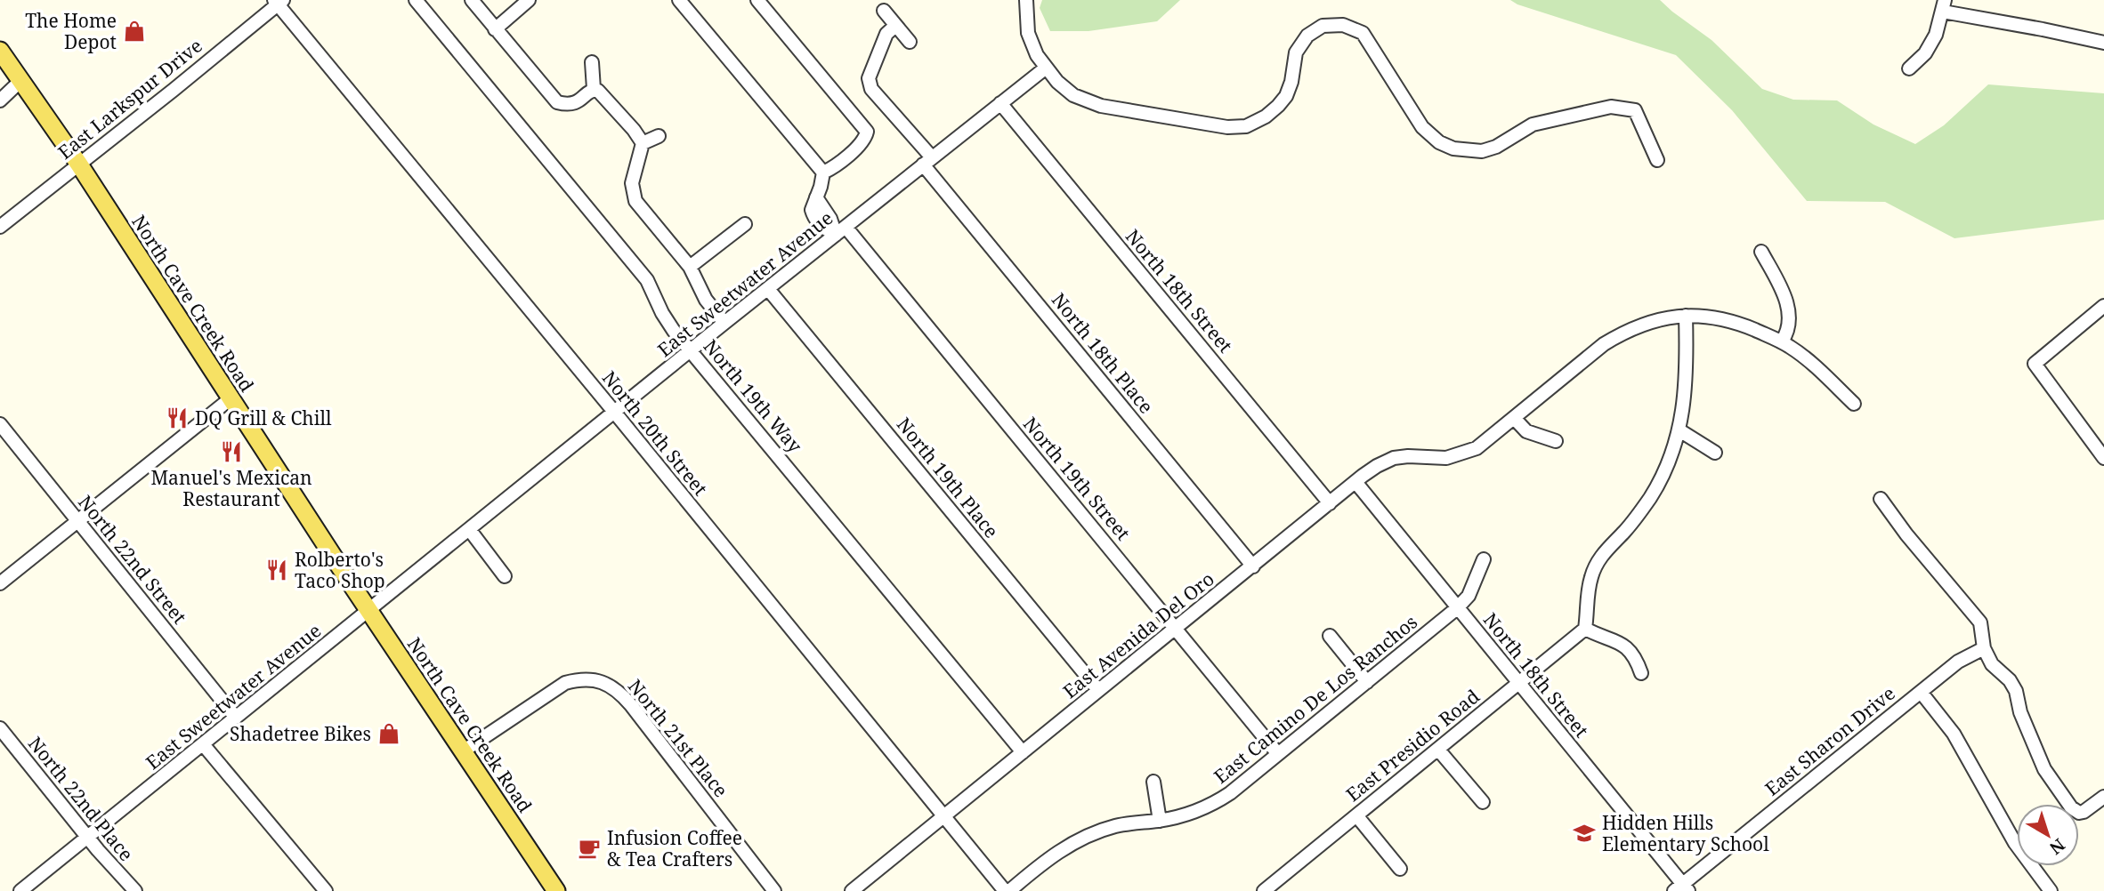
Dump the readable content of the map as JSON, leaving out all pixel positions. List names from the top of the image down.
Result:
{
  "streets": {
    "main road": ["North Cave Creek Road"],
    "street": [
      "East Larkspur Drive",
      "East Sweetwater Avenue",
      "North 18th Street",
      "North 18th Place",
      "North 19th Way",
      "North 20th Street",
      "North 19th Place",
      "North 19th Street",
      "North 22nd Street",
      "East Avenida Del Oro",
      "East Camino De Los Ranchos",
      "North 21st Place",
      "East Sharon Drive",
      "East Presidio Road",
      "North 22nd Place"
    ]
  },
  "crossings": [
    ["East Larkspur Drive", "North Cave Creek Road"],
    ["East Larkspur Drive", "North 20th Street"],
    ["East Sweetwater Avenue", "North 18th Street"],
    ["East Sweetwater Avenue", "North Cave Creek Road"],
    ["East Sweetwater Avenue", "North 18th Place"],
    ["East Sweetwater Avenue", "North 19th Way"],
    ["East Sweetwater Avenue", "North 20th Street"],
    ["East Sweetwater Avenue", "North 19th Place"],
    ["East Sweetwater Avenue", "North 19th Street"],
    ["East Sweetwater Avenue", "North 22nd Street"],
    ["East Sweetwater Avenue", "North 22nd Place"],
    ["North 18th Street", "East Avenida Del Oro"],
    ["North 18th Street", "East Camino De Los Ranchos"],
    ["North 18th Street", "East Sharon Drive"],
    ["North 18th Street", "East Presidio Road"],
    ["North Cave Creek Road", "North 21st Place"],
    ["North 18th Place", "East Avenida Del Oro"],
    ["North 19th Way", "East Avenida Del Oro"],
    ["North 20th Street", "East Avenida Del Oro"],
    ["North 19th Place", "East Avenida Del Oro"],
    ["North 19th Street", "East Avenida Del Oro"],
    ["North 19th Street", "East Camino De Los Ranchos"]
  ],
  "places": {
    "shop": ["The Home Depot", "Shadetree Bikes"],
    "restaurant": ["DQ Grill & Chill", "Manuel's Mexican Restaurant", "Rolberto's Taco Shop"],
    "school or university": ["Hidden Hills Elementary School"],
    "cafe": ["Infusion Coffee & Tea Crafters"]
  },
  "north": "bottom right"
}
